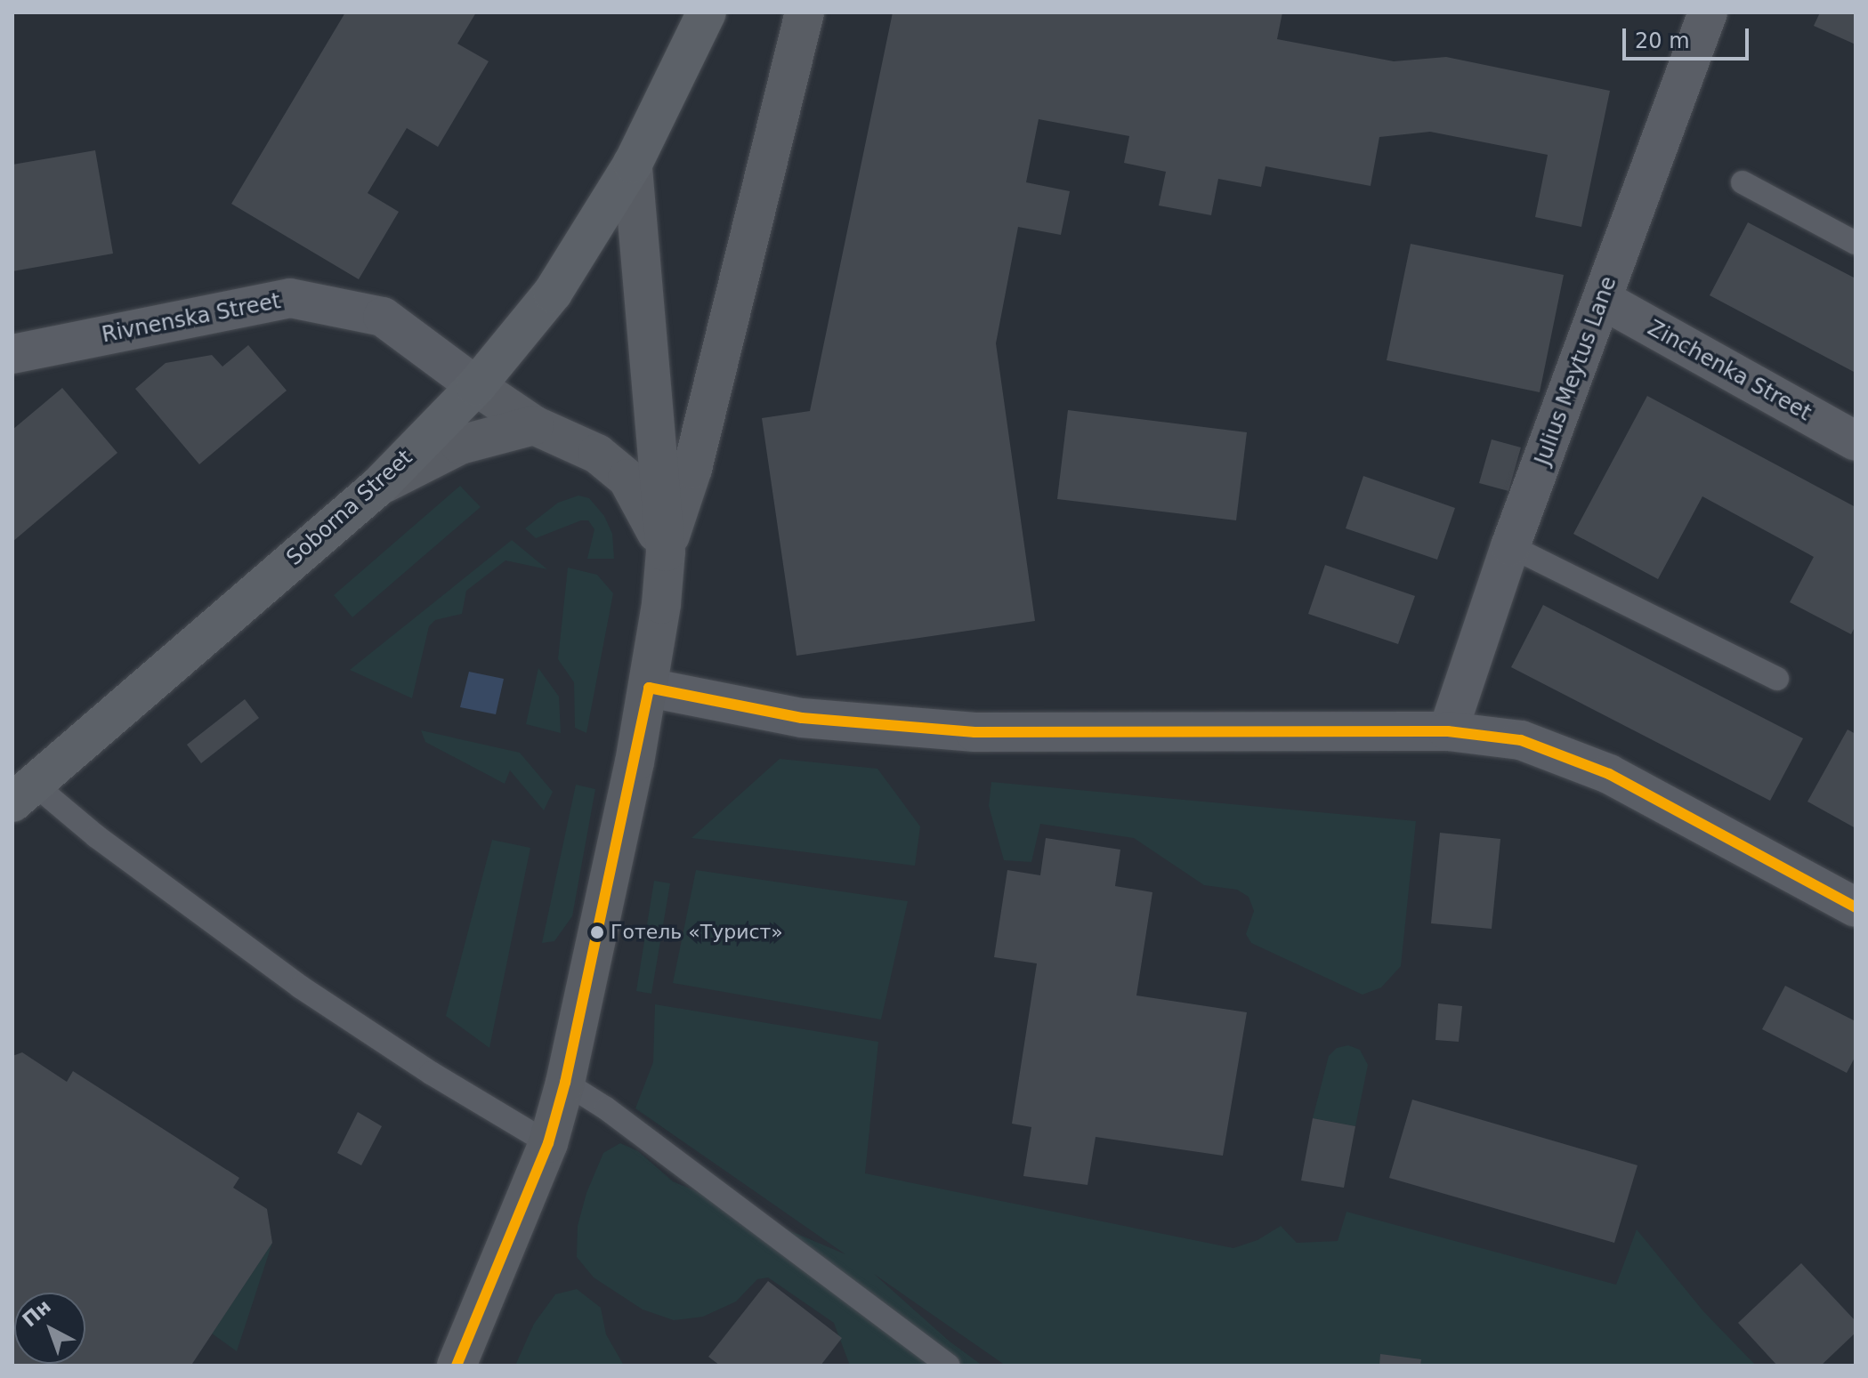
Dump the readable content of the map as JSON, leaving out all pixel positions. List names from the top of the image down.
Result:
{
  "streets": {
    "main road": ["Soborna Street"],
    "street": ["Rivnenska Street", "Julius Meytus Lane", "Zinchenka Street"]
  },
  "crossings": [
    ["Rivnenska Street", "Soborna Street"],
    ["Julius Meytus Lane", "Zinchenka Street"]
  ],
  "places": ["Готель «Турист»"],
  "scale_bar": "20 m",
  "north": "top left"
}
